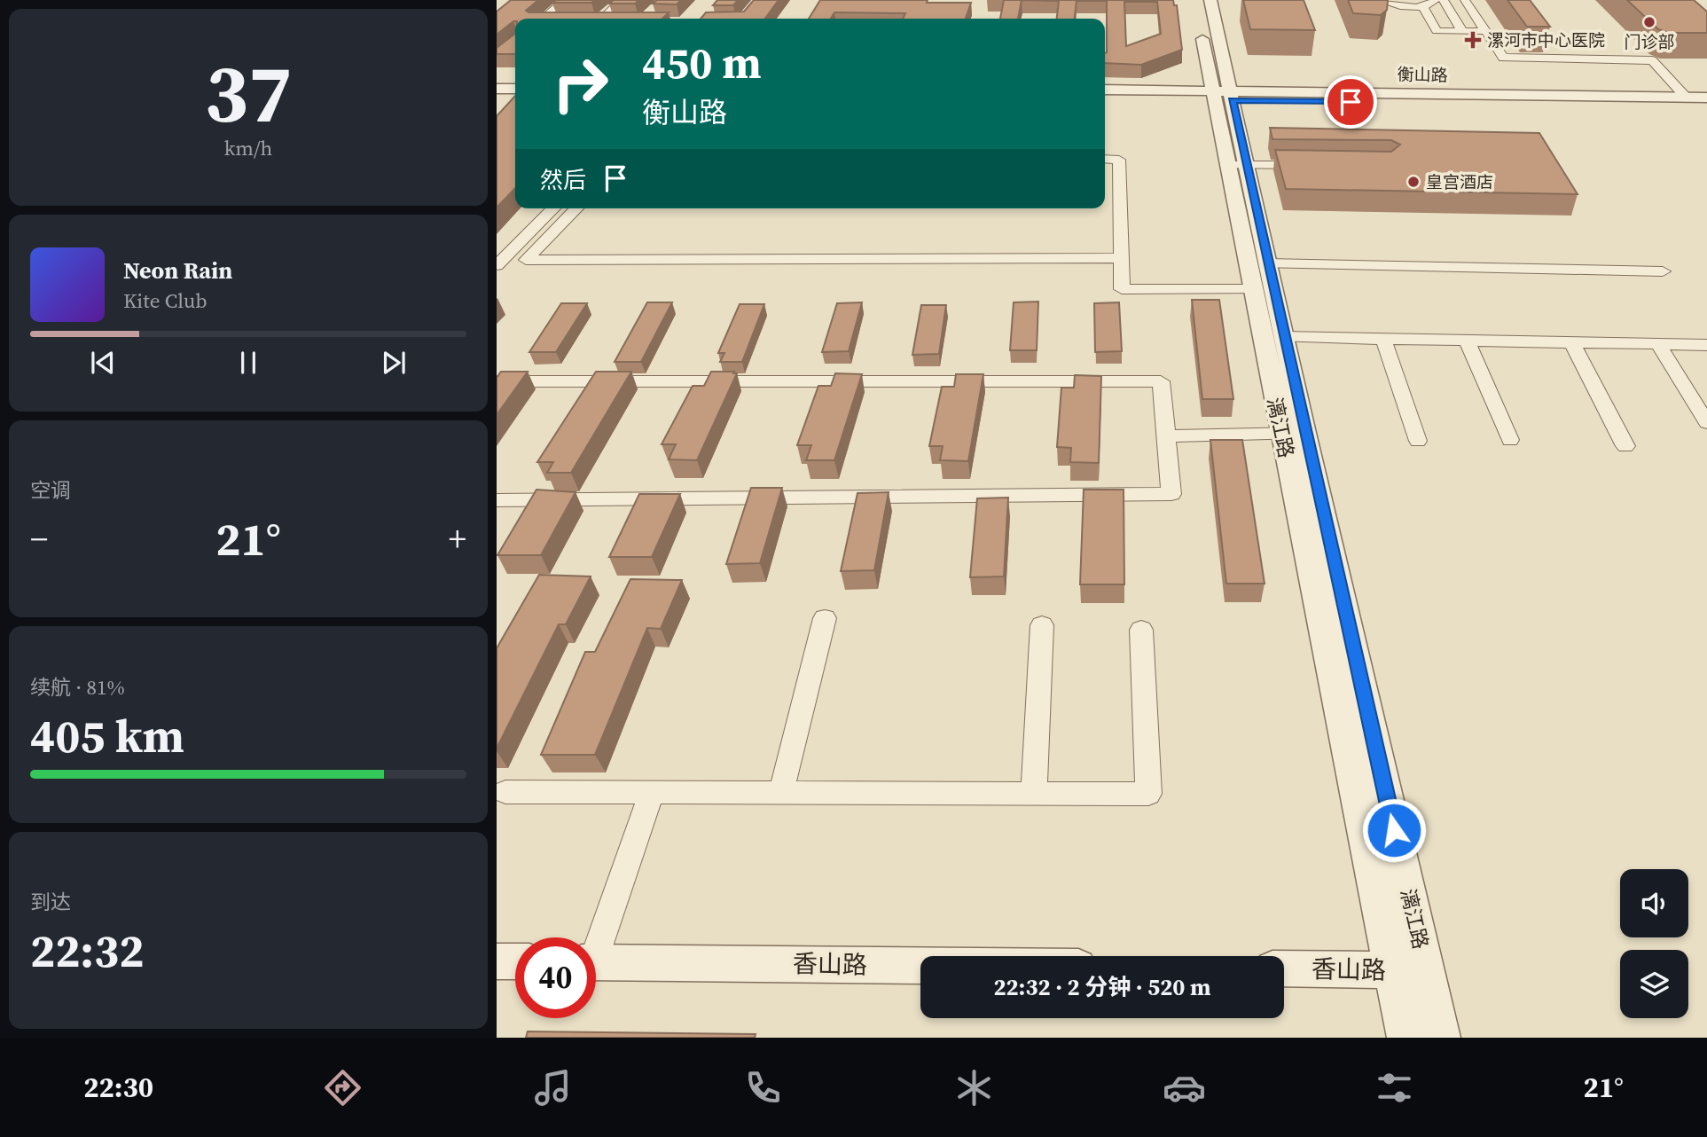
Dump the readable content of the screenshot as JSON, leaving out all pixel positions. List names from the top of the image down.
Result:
{
  "streets": {
    "street": ["衡山路", "漓江路", "香山路"]
  },
  "crossings": [
    ["衡山路", "漓江路"],
    ["漓江路", "香山路"]
  ],
  "places": {
    "other": ["门诊部", "皇宫酒店"],
    "health": ["漯河市中心医院"]
  },
  "page": {
    "tile": [
      ["37", "km/h"],
      "空调",
      ["续航 · 81%", "405 km"],
      ["到达", "22:32"]
    ],
    "turn": ["450 m", "衡山路"],
    "then": "然后",
    "song": ["Neon Rain", "Kite Club"],
    "heat": ["−", "21°", "+"],
    "limit": "40",
    "trip": "22:32 · 2 分钟 · 520 m",
    "tabs": ["22:30", "21°"]
  }
}
